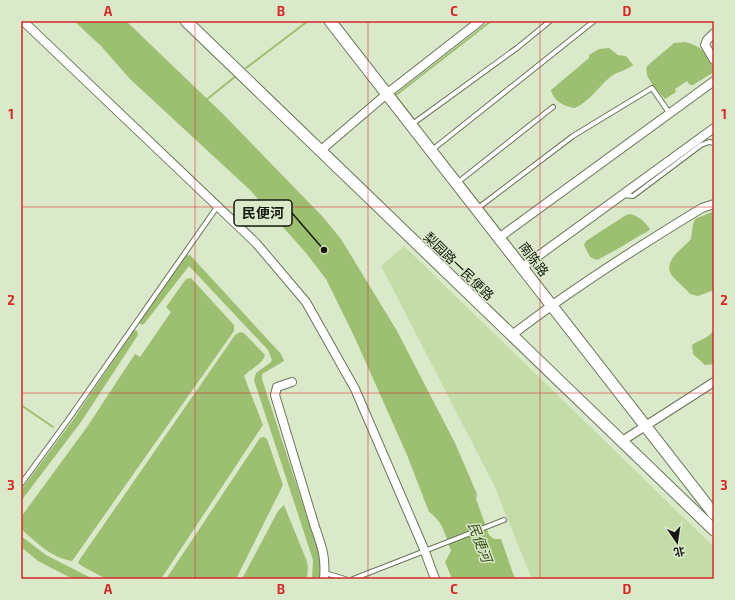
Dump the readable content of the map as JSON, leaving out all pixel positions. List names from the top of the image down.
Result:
{
  "streets": {
    "main road": ["南陈路", "梨园路一民便路"]
  },
  "water": ["民便河"],
  "places": ["民便河"],
  "north": "bottom",
  "grid": {
    "columns": [
      "A",
      "B",
      "C",
      "D"
    ],
    "rows": ["1", "2", "3"]
  }
}
